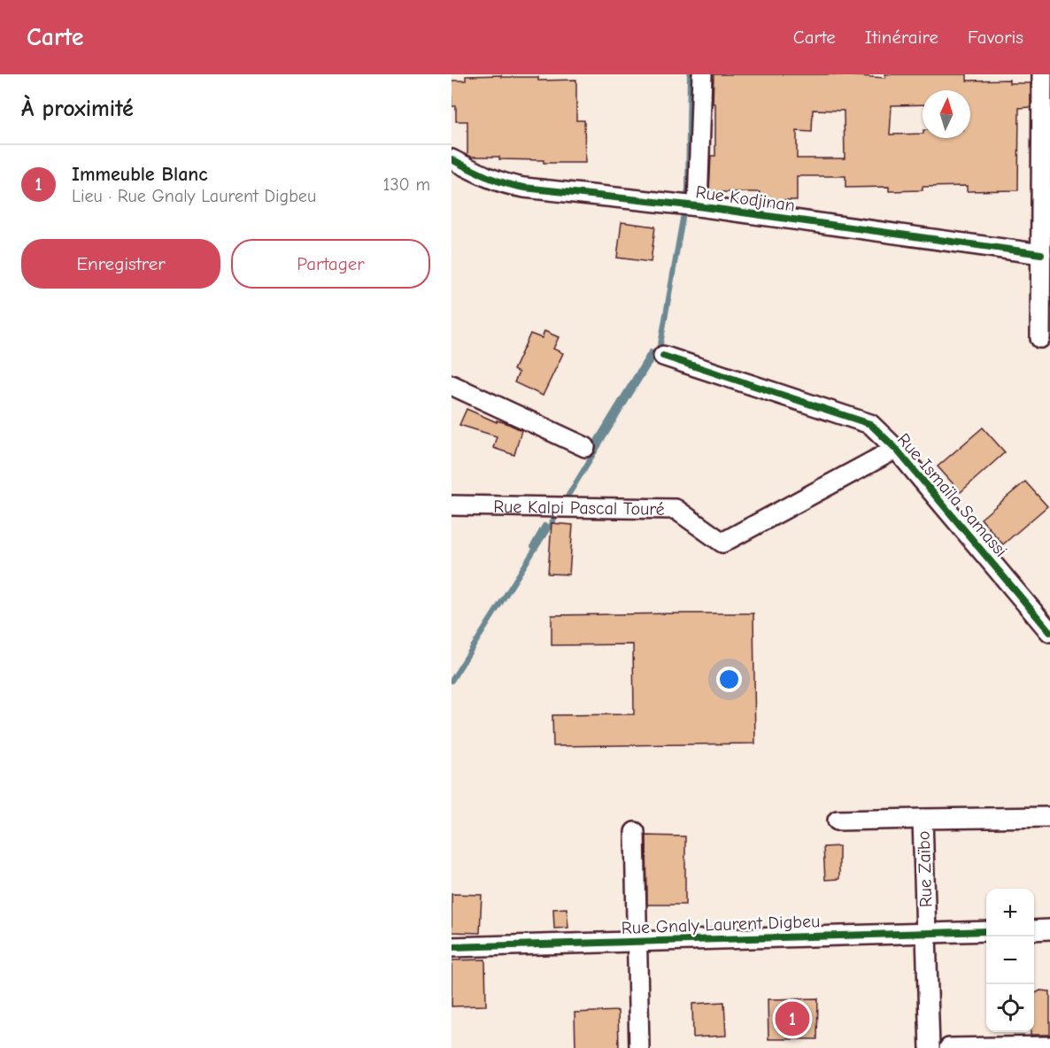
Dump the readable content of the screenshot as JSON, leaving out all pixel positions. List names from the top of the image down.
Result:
{
  "streets": {
    "street": [
      "Rue Kodjinan",
      "Rue Ismaïla Samassi",
      "Rue Kalpi Pascal Touré",
      "Rue Zaïbo",
      "Rue Gnaly Laurent Digbeu"
    ]
  },
  "crossings": [
    ["Rue Ismaïla Samassi", "Rue Kalpi Pascal Touré"],
    ["Rue Zaïbo", "Rue Gnaly Laurent Digbeu"]
  ],
  "north": "top",
  "page": {
    "header": "Carte",
    "nav": ["Carte", "Itinéraire", "Favoris"],
    "heading": "À proximité",
    "list": [
      {
        "mark": "1",
        "name": "Immeuble Blanc",
        "note": "Lieu · Rue Gnaly Laurent Digbeu",
        "value": "130 m"
      }
    ],
    "buttons": ["Enregistrer", "Partager"],
    "map_buttons": ["+", "−"],
    "pins": "1"
  }
}
